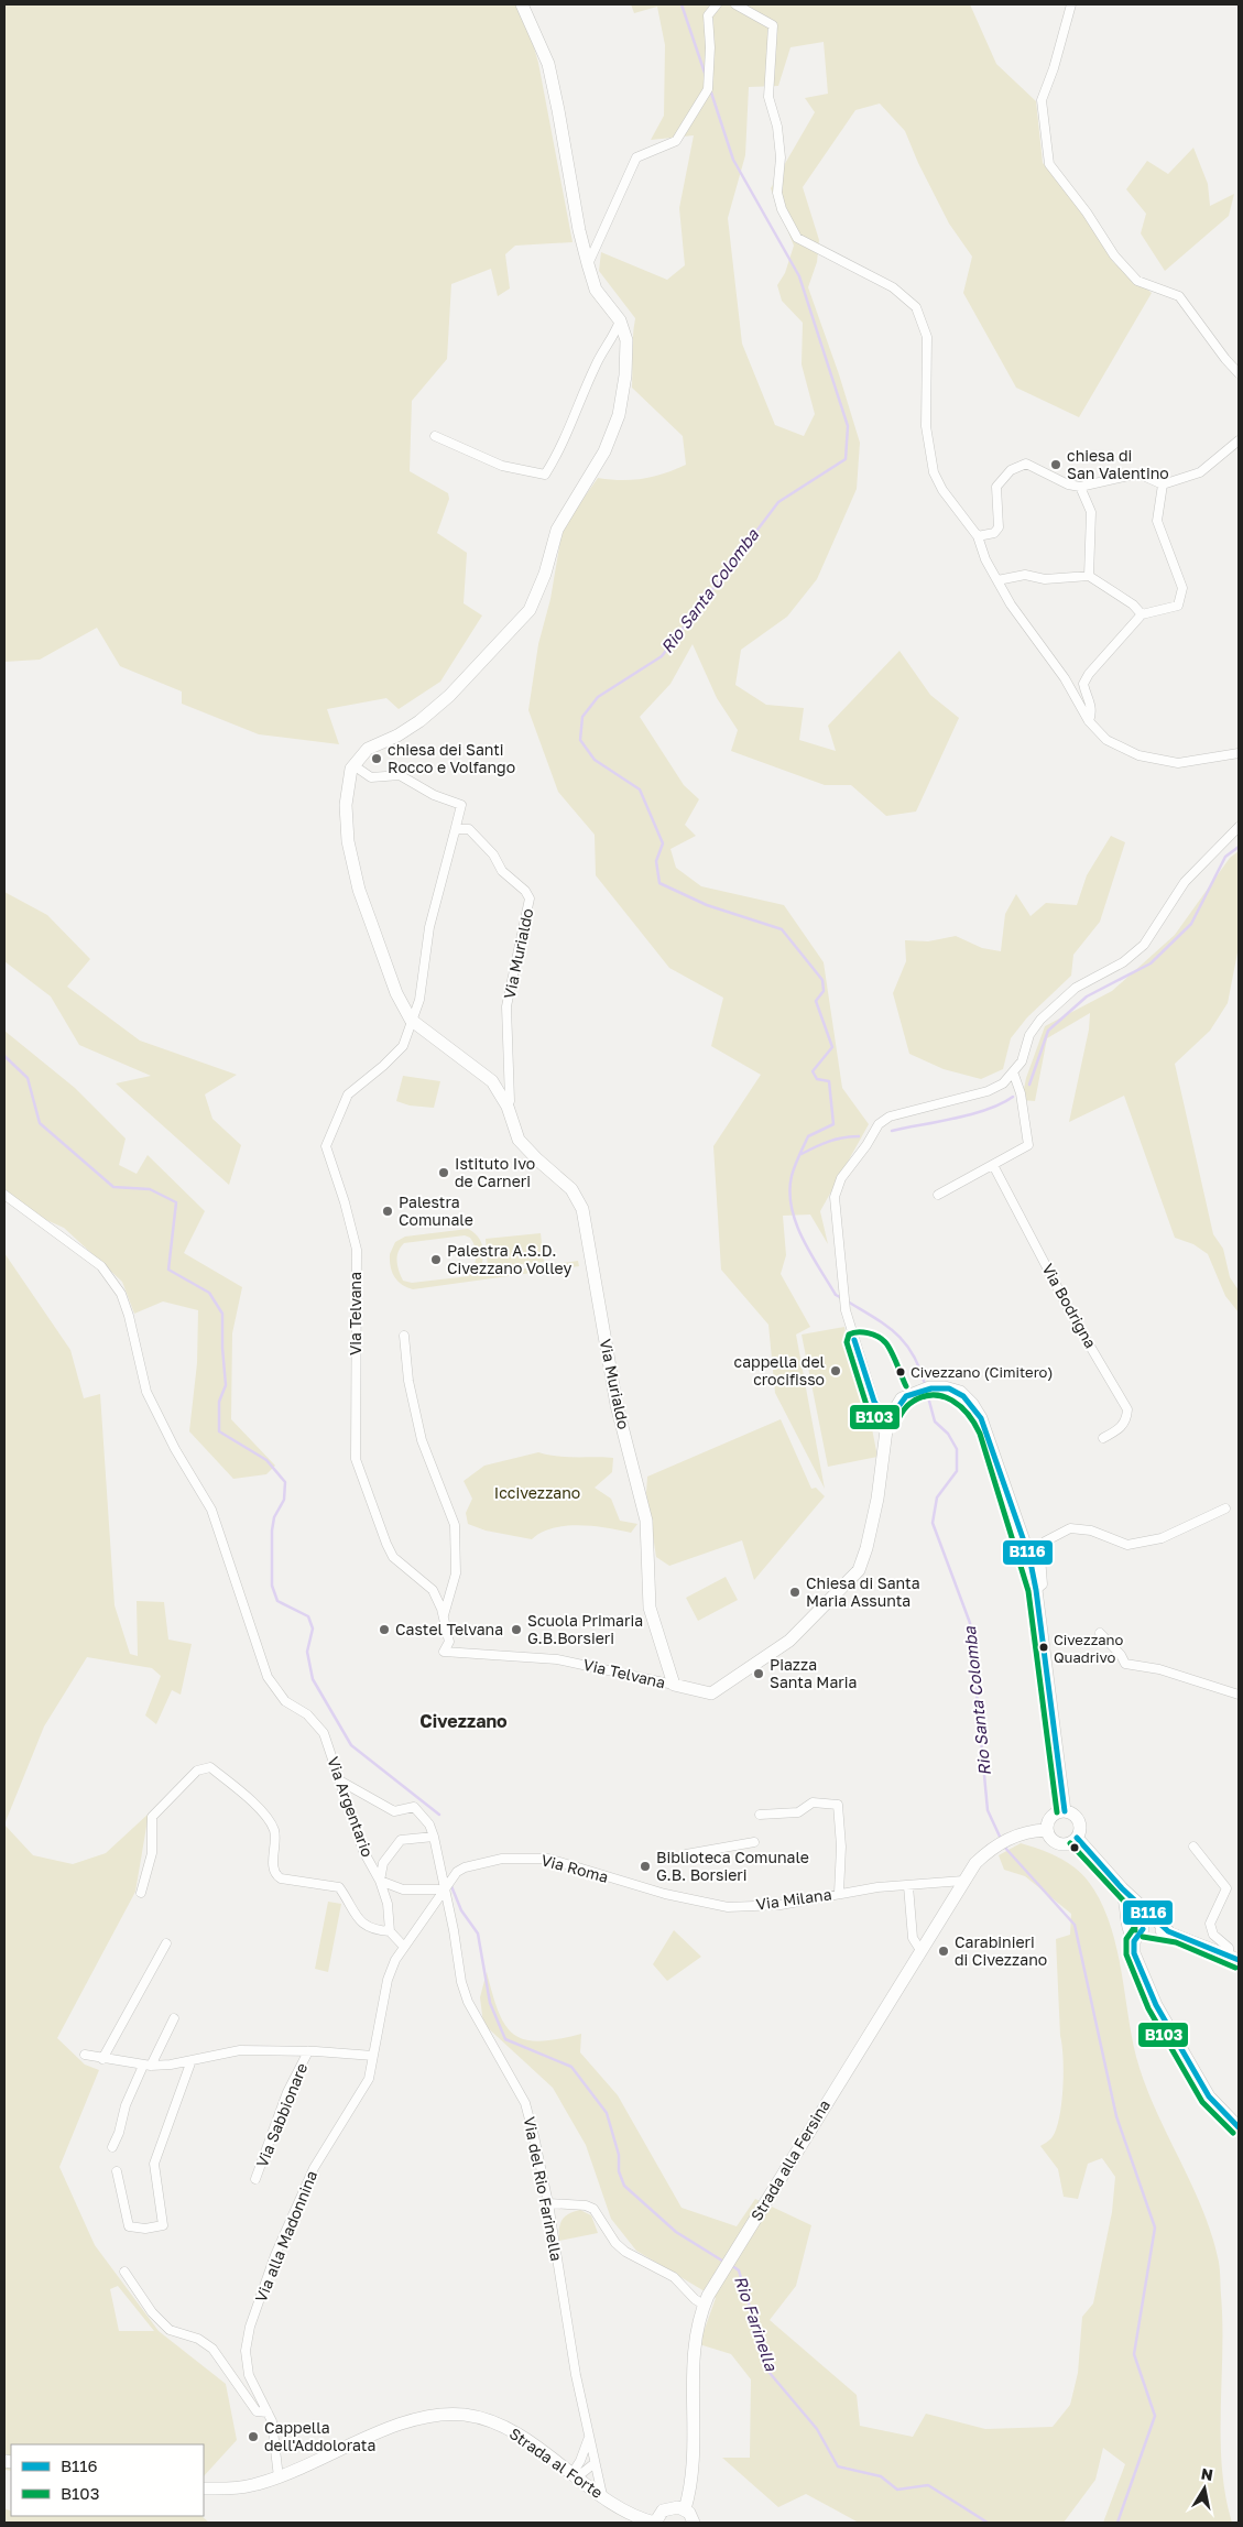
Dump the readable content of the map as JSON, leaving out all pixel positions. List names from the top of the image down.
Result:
{
  "streets": {
    "street": [
      "Via Murialdo",
      "Via Bodrigna",
      "Via Telvana",
      "Via Argentario",
      "Via Roma",
      "Via Milana",
      "Via Sabbionare",
      "Strada alla Fersina",
      "Via del Rio Farinella",
      "Via alla Madonnina",
      "Strada al Forte"
    ]
  },
  "crossings": [
    ["Via Murialdo", "Via Telvana"],
    ["Via Roma", "Via Milana"],
    ["Via Roma", "Via del Rio Farinella"],
    ["Via Roma", "Via alla Madonnina"],
    ["Via Milana", "Strada alla Fersina"],
    ["Via Sabbionare", "Via alla Madonnina"],
    ["Via del Rio Farinella", "Via alla Madonnina"],
    ["Via del Rio Farinella", "Strada al Forte"],
    ["Via alla Madonnina", "Strada al Forte"]
  ],
  "districts": ["Civezzano"],
  "water": ["Rio Santa Colomba", "Rio Farinella"],
  "parks": ["Iccivezzano"],
  "places": [
    "chiesa di San Valentino",
    "chiesa dei Santi Rocco e Volfango",
    "Istituto Ivo de Carneri",
    "Palestra Comunale",
    "Palestra A.S.D. Civezzano Volley",
    "cappella del crocifisso",
    "Civezzano (Cimitero)",
    "Chiesa di Santa Maria Assunta",
    "Castel Telvana",
    "Scuola Primaria G.B.Borsieri",
    "Civezzano Quadrivo",
    "Piazza Santa Maria",
    "Biblioteca Comunale G.B. Borsieri",
    "Carabinieri di Civezzano",
    "Cappella dell'Addolorata"
  ],
  "lines": ["transit line B103", "transit line B116"],
  "legend": ["B116", "B103"],
  "north": "top"
}
